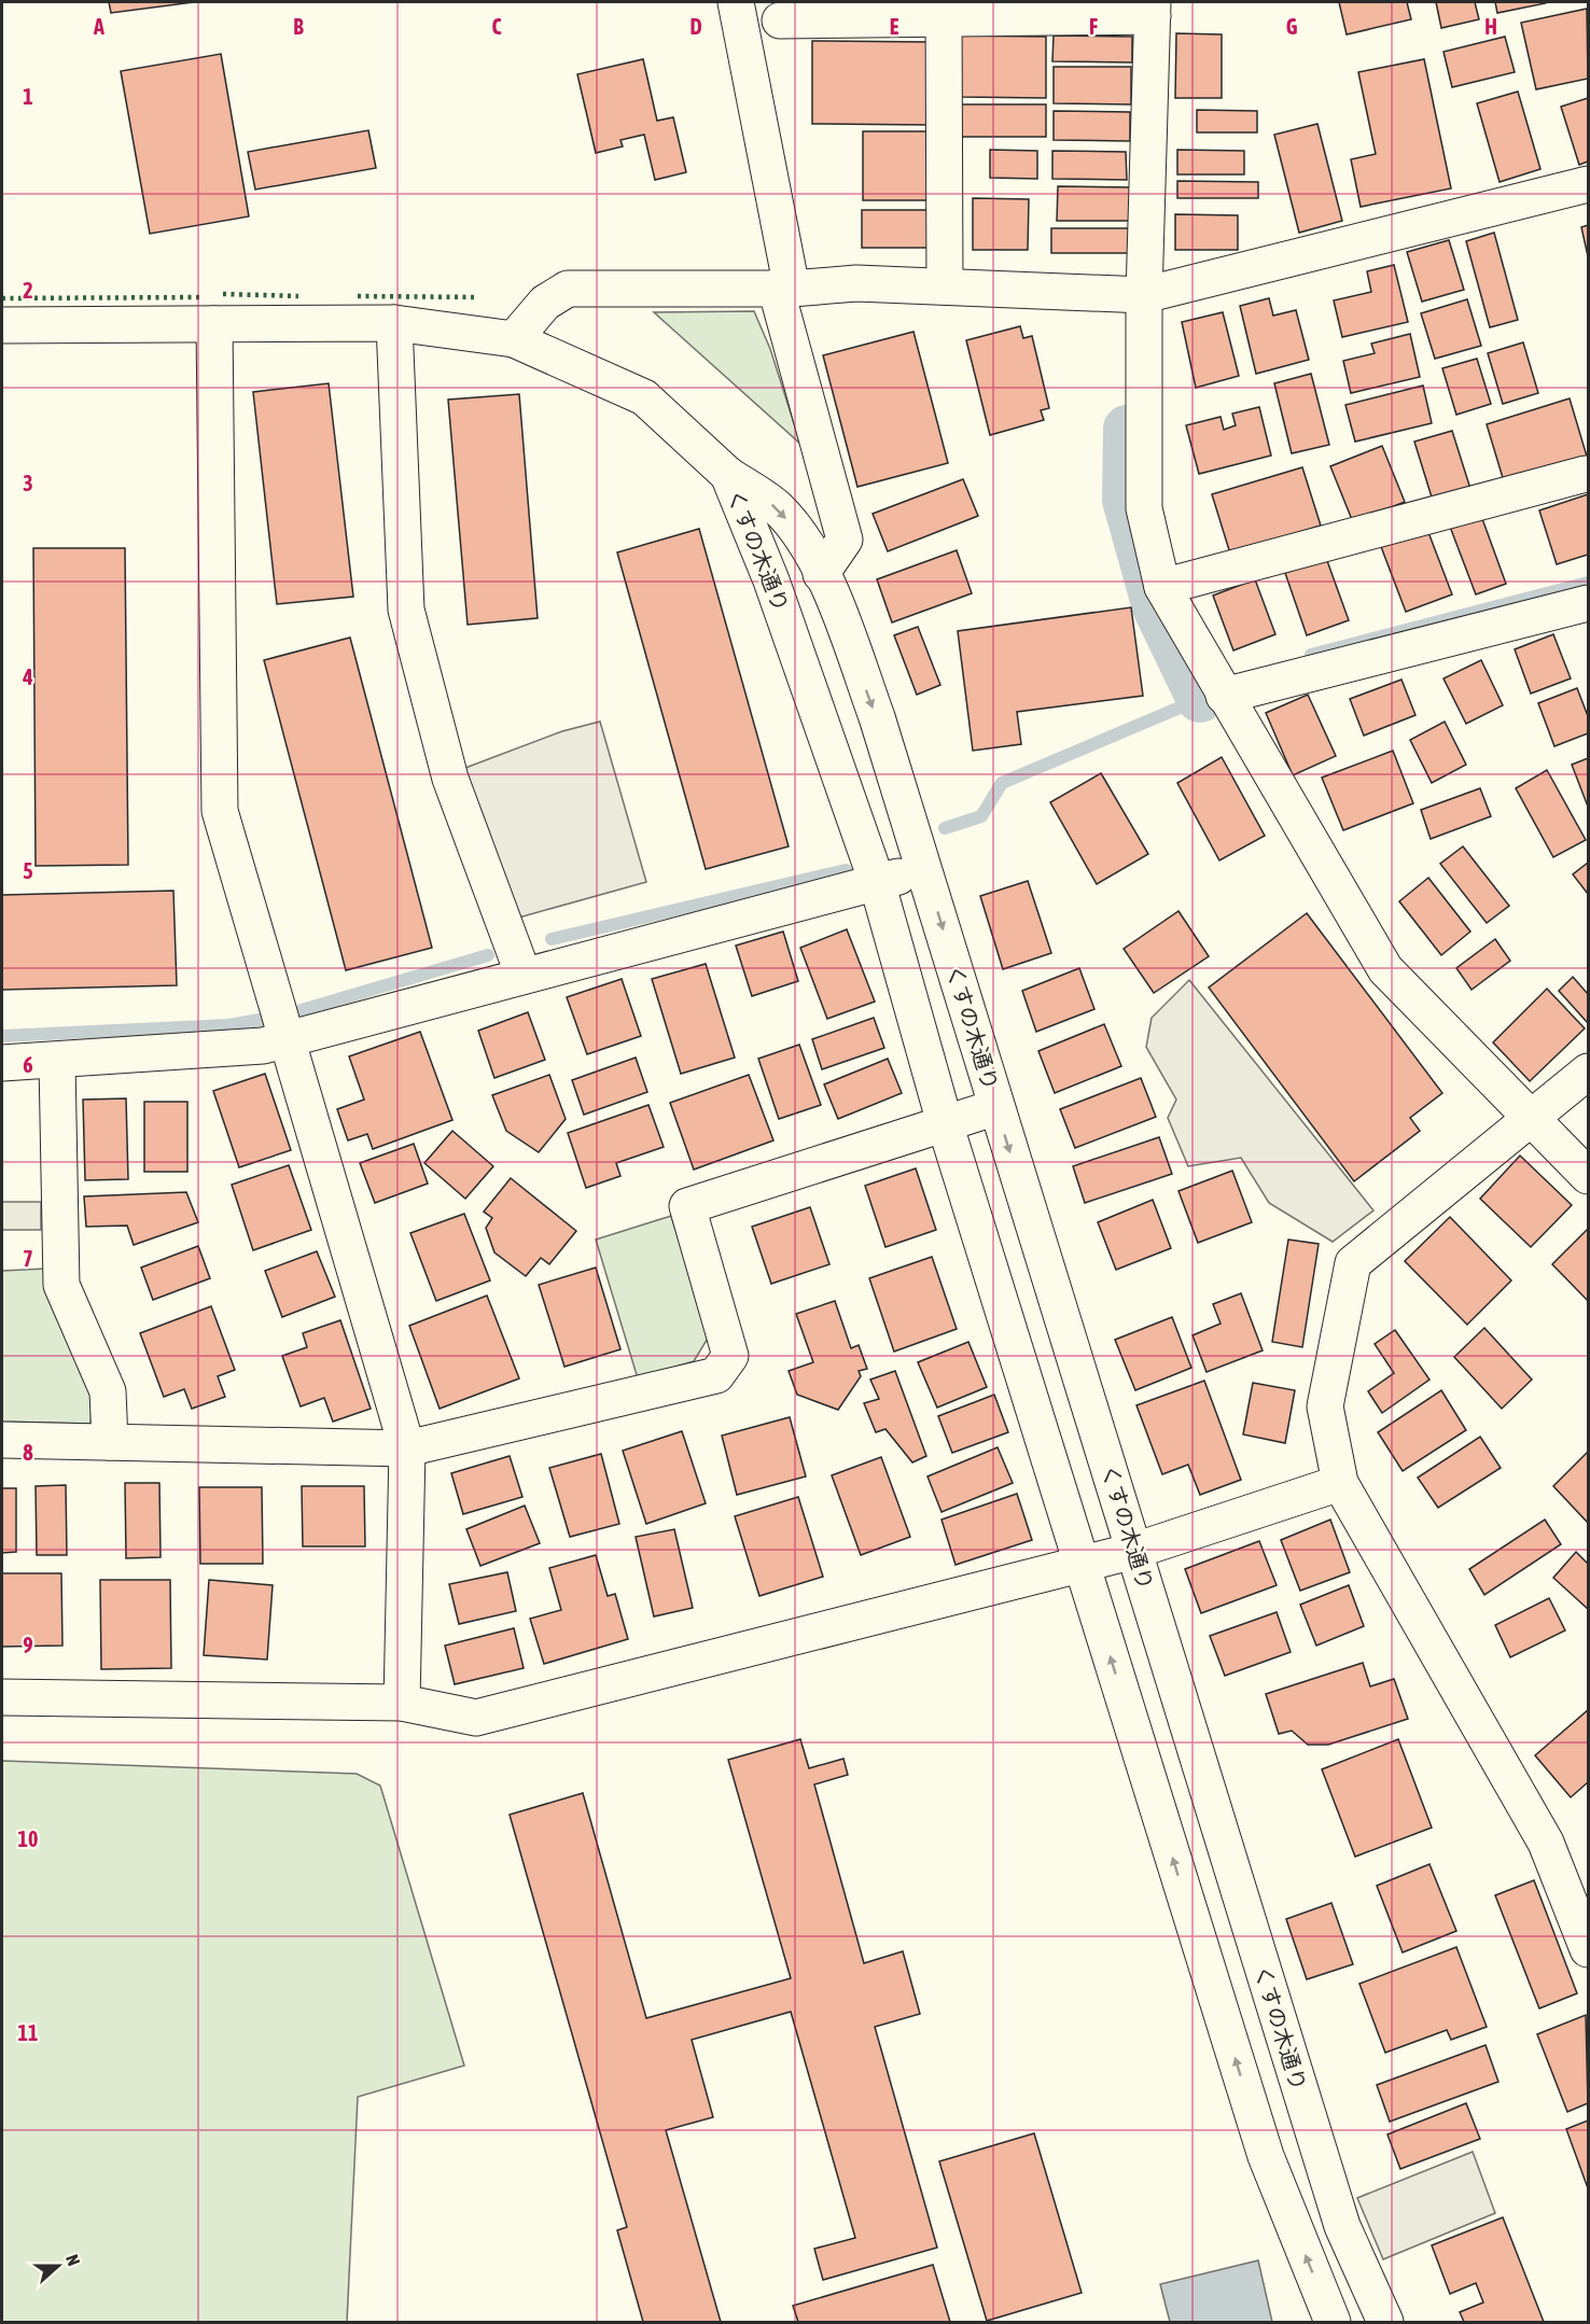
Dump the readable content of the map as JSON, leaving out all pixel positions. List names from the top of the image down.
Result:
{
  "streets": {
    "street": ["くすの木通り"]
  },
  "north": "right",
  "grid": {
    "columns": [
      "A",
      "B",
      "C",
      "D",
      "E",
      "F",
      "G",
      "H"
    ],
    "rows": [
      "1",
      "2",
      "3",
      "4",
      "5",
      "6",
      "7",
      "8",
      "9",
      "10",
      "11"
    ]
  }
}
